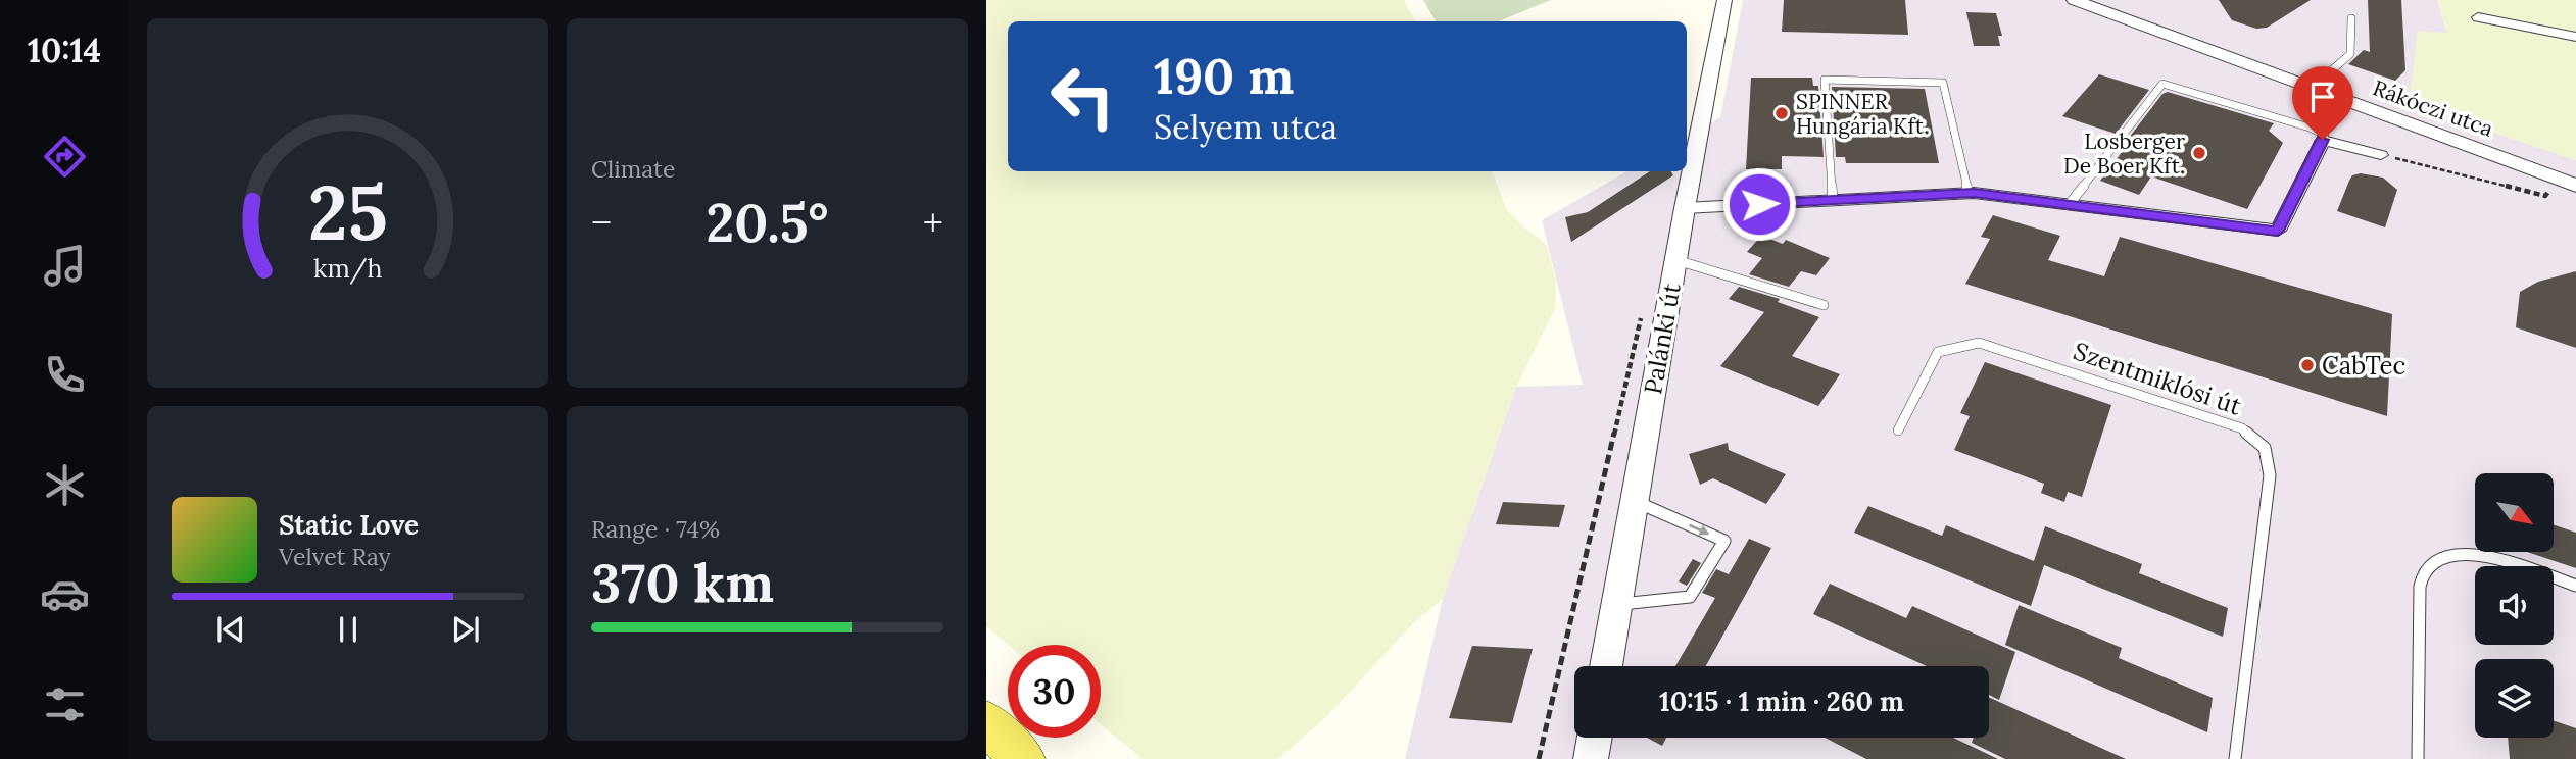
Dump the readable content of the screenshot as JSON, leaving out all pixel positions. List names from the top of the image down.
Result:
{
  "streets": {
    "street": ["Rákóczi utca", "Palánki út"],
    "lane": ["Szentmiklósi út"]
  },
  "places": ["SPINNER Hungária Kft.", "Losberger De Boer Kft.", "CabTec"],
  "north": "bottom right",
  "page": {
    "tabs": "10:14",
    "tile": [
      "Climate",
      ["Range · 74%", "370 km"]
    ],
    "turn": ["190 m", "Selyem utca"],
    "heat": ["−", "20.5°", "+"],
    "song": ["Static Love", "Velvet Ray"],
    "limit": "30",
    "trip": "10:15 · 1 min · 260 m",
    "gauge": ["25", "km/h"]
  }
}
